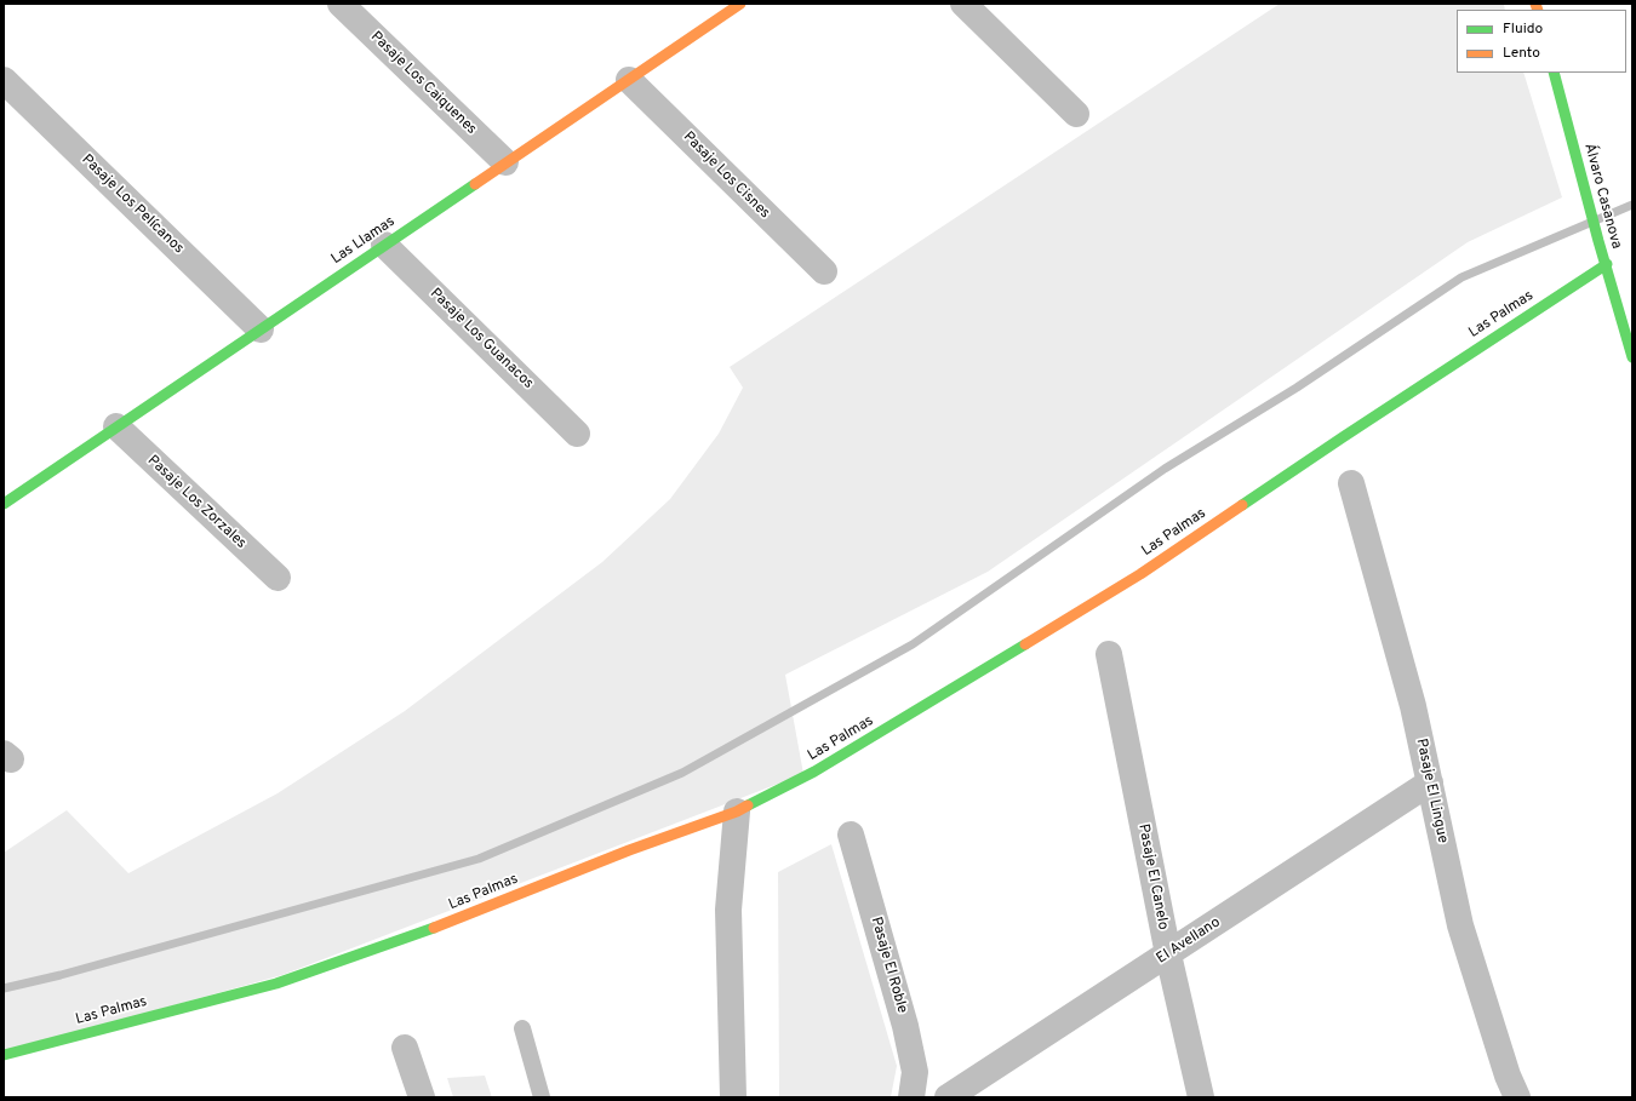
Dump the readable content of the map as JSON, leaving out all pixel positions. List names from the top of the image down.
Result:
{
  "streets": {
    "street": [
      "Pasaje Los Caiquenes",
      "Pasaje Los Cisnes",
      "Álvaro Casanova",
      "Pasaje Los Pelícanos",
      "Las Llamas",
      "Las Palmas",
      "Pasaje Los Guanacos",
      "Pasaje Los Zorzales",
      "Pasaje El Lingue",
      "Pasaje El Canelo",
      "El Avellano",
      "Pasaje El Roble"
    ]
  },
  "crossings": [
    ["Pasaje Los Caiquenes", "Las Llamas"],
    ["Pasaje Los Cisnes", "Las Llamas"],
    ["Álvaro Casanova", "Las Palmas"],
    ["Pasaje Los Pelícanos", "Las Llamas"],
    ["Las Llamas", "Pasaje Los Guanacos"],
    ["Las Llamas", "Pasaje Los Zorzales"],
    ["Pasaje El Lingue", "El Avellano"],
    ["Pasaje El Canelo", "El Avellano"]
  ],
  "legend": ["Fluido", "Lento"]
}
